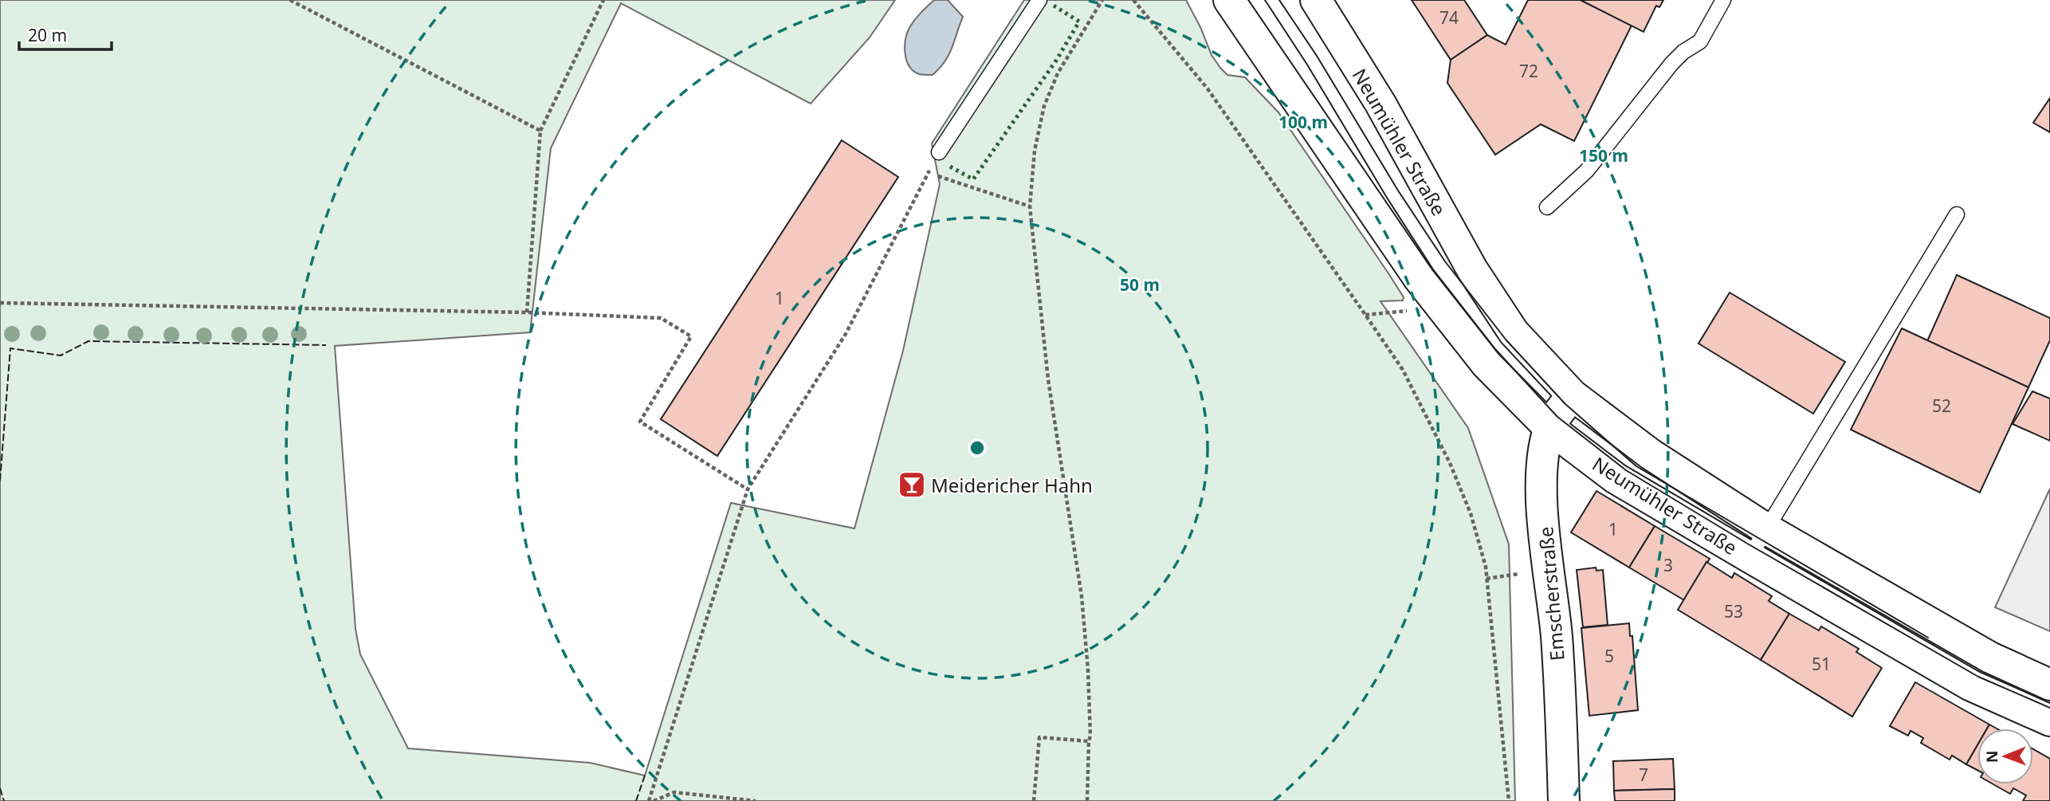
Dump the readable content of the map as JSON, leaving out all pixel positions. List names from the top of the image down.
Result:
{
  "streets": {
    "main road": ["Neumühler Straße", "Emscherstraße"]
  },
  "crossings": [
    ["Neumühler Straße", "Emscherstraße"]
  ],
  "places": {
    "bar": ["Meidericher Hahn"]
  },
  "house_numbers": [
    "74",
    "72",
    "1",
    "52",
    "1",
    "3",
    "53",
    "5",
    "51",
    "7"
  ],
  "scale_bar": "20 m",
  "north": "left",
  "rings": ["100 m", "150 m", "50 m"]
}
